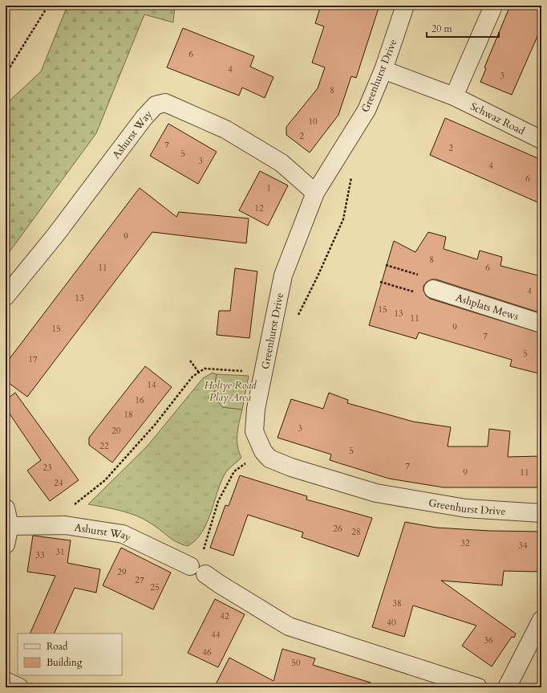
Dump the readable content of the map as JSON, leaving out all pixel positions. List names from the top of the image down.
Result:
{
  "streets": {
    "street": [
      "Greenhurst Drive",
      "Schwaz Road",
      "Ashurst Way",
      "Ashplats Mews"
    ]
  },
  "crossings": [
    ["Greenhurst Drive", "Schwaz Road"],
    ["Greenhurst Drive", "Ashurst Way"]
  ],
  "parks": ["Holtye Road Play Area"],
  "house_numbers": [
    "6",
    "4",
    "3",
    "8",
    "10",
    "2",
    "7",
    "2",
    "5",
    "3",
    "4",
    "6",
    "1",
    "12",
    "9",
    "8",
    "11",
    "6",
    "4",
    "13",
    "15",
    "13",
    "11",
    "9",
    "15",
    "7",
    "5",
    "17",
    "14",
    "16",
    "18",
    "3",
    "20",
    "22",
    "5",
    "7",
    "23",
    "9",
    "11",
    "24",
    "26",
    "28",
    "32",
    "34",
    "31",
    "33",
    "29",
    "27",
    "25",
    "38",
    "42",
    "40",
    "44",
    "36",
    "46",
    "50"
  ],
  "legend": ["Road", "Building"],
  "scale_bar": "20 m"
}
